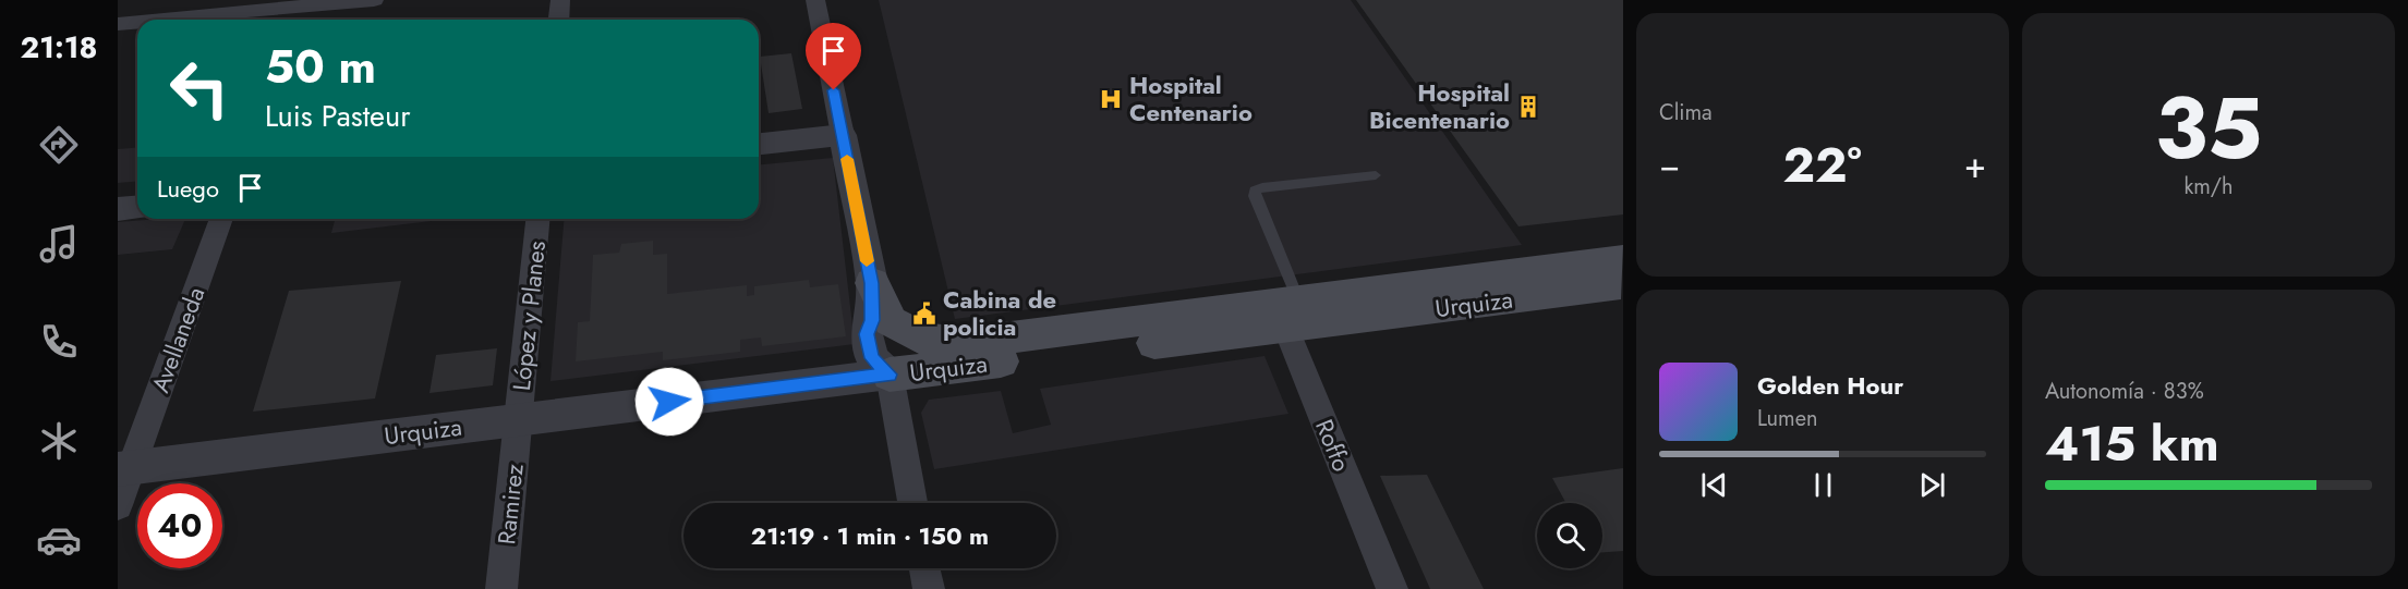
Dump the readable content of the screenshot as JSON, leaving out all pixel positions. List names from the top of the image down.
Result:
{
  "streets": {
    "main road": ["Urquiza"],
    "street": [
      "López y Planes",
      "Avellaneda",
      "Roffo",
      "Ramirez"
    ]
  },
  "crossings": [
    ["Urquiza", "López y Planes"],
    ["Urquiza", "Avellaneda"],
    ["Urquiza", "Roffo"],
    ["Urquiza", "Ramirez"],
    ["López y Planes", "Ramirez"]
  ],
  "places": {
    "hospital": ["Hospital Centenario"],
    "building": ["Hospital Bicentenario"],
    "public building": ["Cabina de policia"]
  },
  "page": {
    "tabs": "21:18",
    "tile": [
      "Clima",
      ["35", "km/h"],
      ["Autonomía · 83%", "415 km"]
    ],
    "turn": ["50 m", "Luis Pasteur"],
    "heat": ["−", "22°", "+"],
    "then": "Luego",
    "song": ["Golden Hour", "Lumen"],
    "limit": "40",
    "trip": "21:19 · 1 min · 150 m"
  }
}
